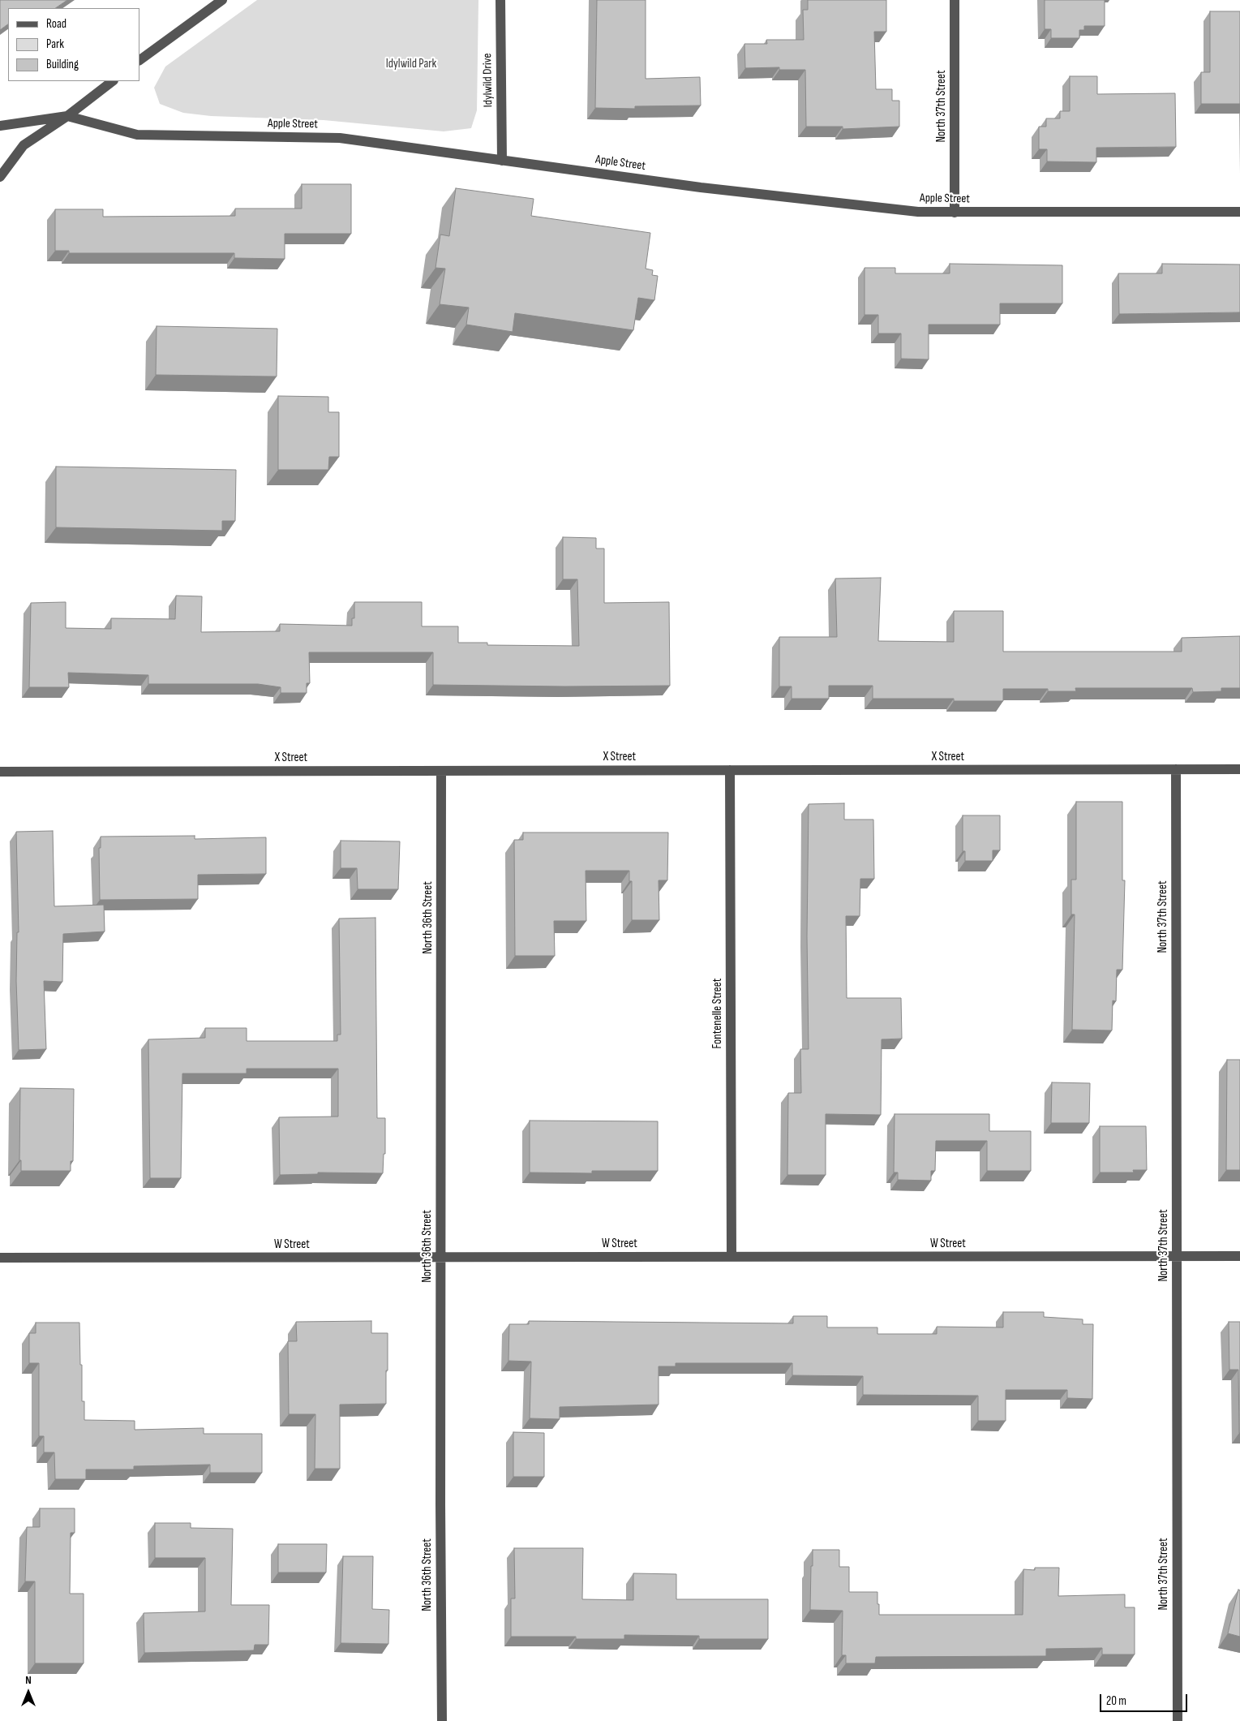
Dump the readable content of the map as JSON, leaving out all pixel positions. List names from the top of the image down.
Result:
{
  "streets": {
    "street": [
      "Idylwild Drive",
      "North 37th Street",
      "Apple Street",
      "X Street",
      "North 36th Street",
      "Fontenelle Street",
      "W Street"
    ]
  },
  "crossings": [
    ["Idylwild Drive", "Apple Street"],
    ["North 37th Street", "Apple Street"],
    ["North 37th Street", "X Street"],
    ["North 37th Street", "W Street"],
    ["X Street", "North 36th Street"],
    ["X Street", "Fontenelle Street"],
    ["North 36th Street", "W Street"],
    ["Fontenelle Street", "W Street"]
  ],
  "parks": ["Idylwild Park"],
  "legend": ["Road", "Park", "Building"],
  "scale_bar": "20 m",
  "north": "top"
}
